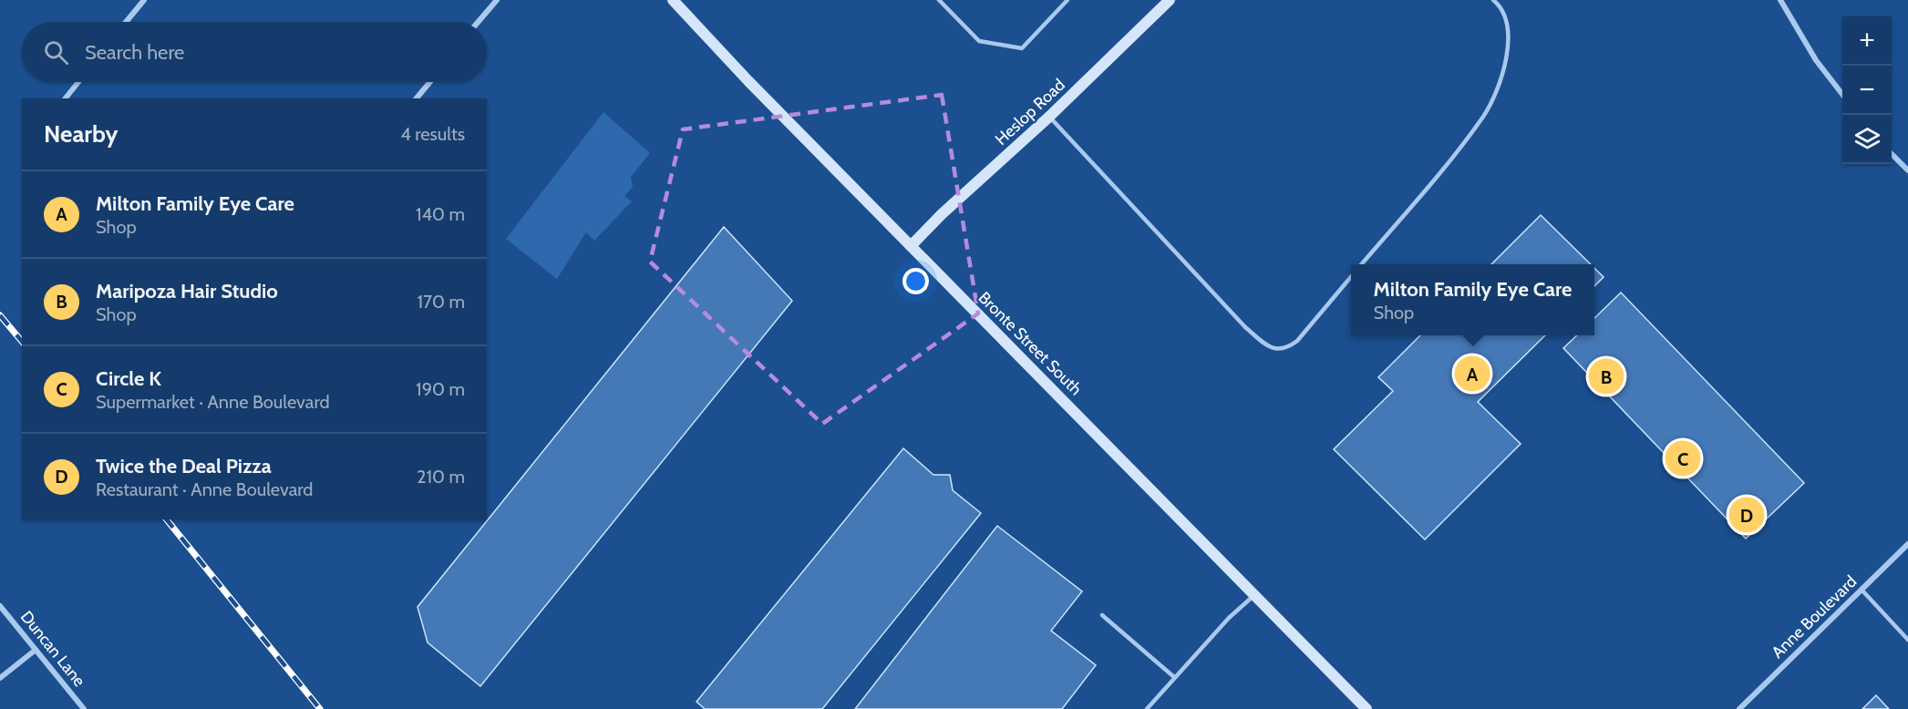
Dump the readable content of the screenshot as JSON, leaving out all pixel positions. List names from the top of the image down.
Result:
{
  "streets": {
    "main road": ["Heslop Road", "Bronte Street South"],
    "street": ["Anne Boulevard", "Duncan Lane"]
  },
  "crossings": [
    ["Heslop Road", "Bronte Street South"]
  ],
  "page": {
    "map_buttons": ["+", "−"],
    "search": "Search here",
    "heading": ["Nearby", "4 results"],
    "list": [
      {
        "mark": "A",
        "name": "Milton Family Eye Care",
        "note": "Shop",
        "value": "140 m"
      },
      {
        "mark": "B",
        "name": "Maripoza Hair Studio",
        "note": "Shop",
        "value": "170 m"
      },
      {
        "mark": "C",
        "name": "Circle K",
        "note": "Supermarket · Anne Boulevard",
        "value": "190 m"
      },
      {
        "mark": "D",
        "name": "Twice the Deal Pizza",
        "note": "Restaurant · Anne Boulevard",
        "value": "210 m"
      }
    ],
    "popup": ["Milton Family Eye Care", "Shop"],
    "pins": [
      "A",
      "B",
      "C",
      "D"
    ]
  }
}
